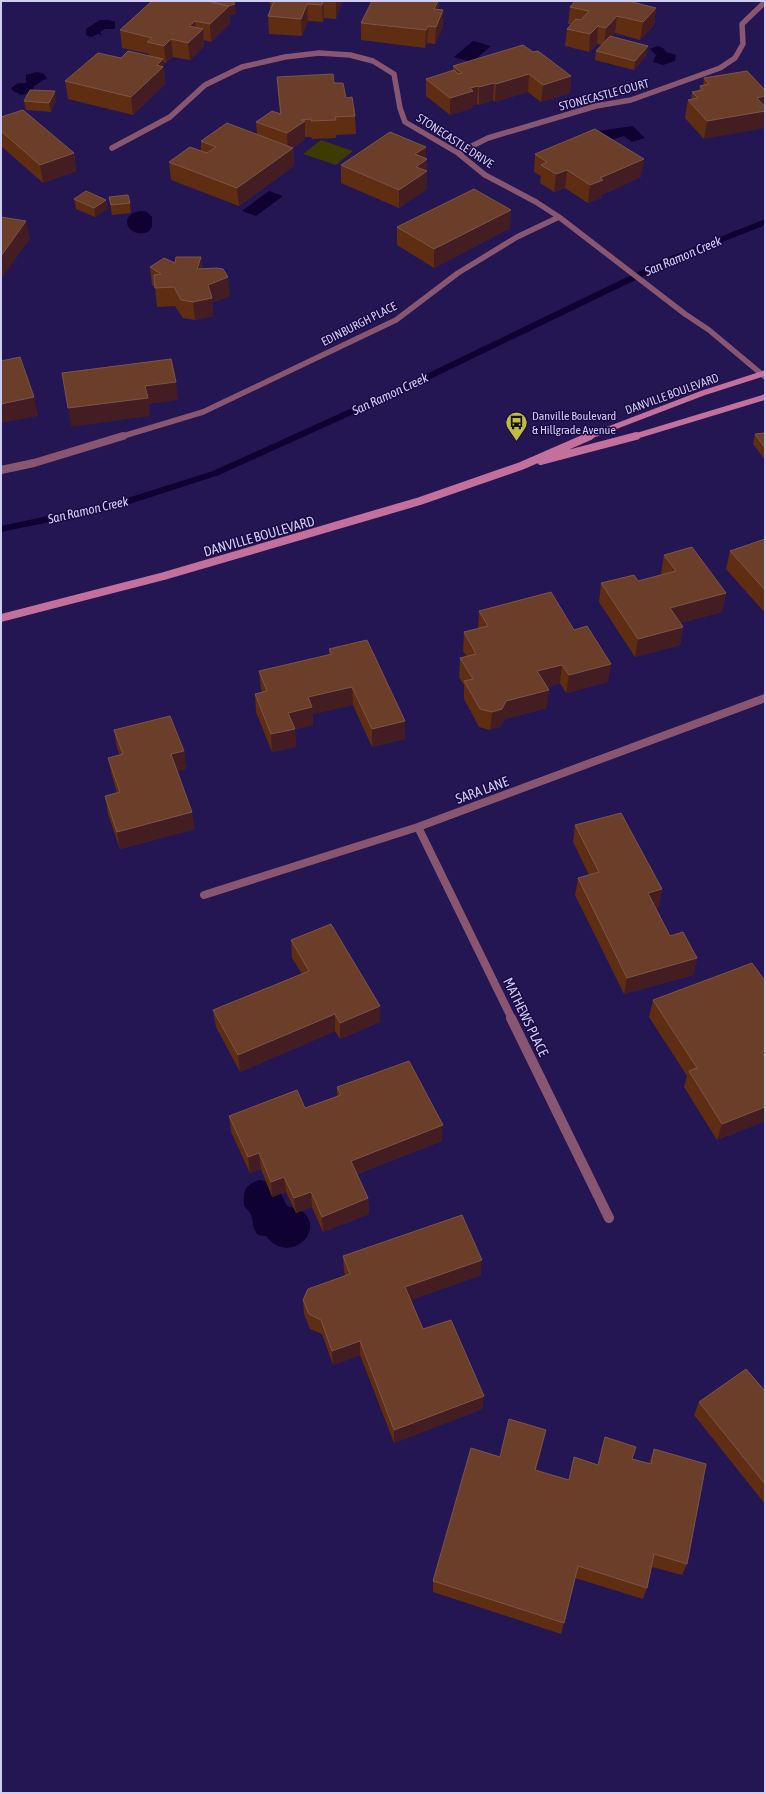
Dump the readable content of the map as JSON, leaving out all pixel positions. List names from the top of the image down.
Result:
{
  "streets": {
    "main road": ["DANVILLE BOULEVARD"],
    "street": [
      "STONECASTLE COURT",
      "STONECASTLE DRIVE",
      "EDINBURGH PLACE",
      "SARA LANE",
      "MATHEWS PLACE"
    ]
  },
  "crossings": [
    ["STONECASTLE COURT", "STONECASTLE DRIVE"],
    ["STONECASTLE DRIVE", "EDINBURGH PLACE"],
    ["STONECASTLE DRIVE", "DANVILLE BOULEVARD"],
    ["SARA LANE", "MATHEWS PLACE"]
  ],
  "water": ["San Ramon Creek"],
  "places": {
    "bus stop": ["Danville Boulevard & Hillgrade Avenue"]
  }
}
